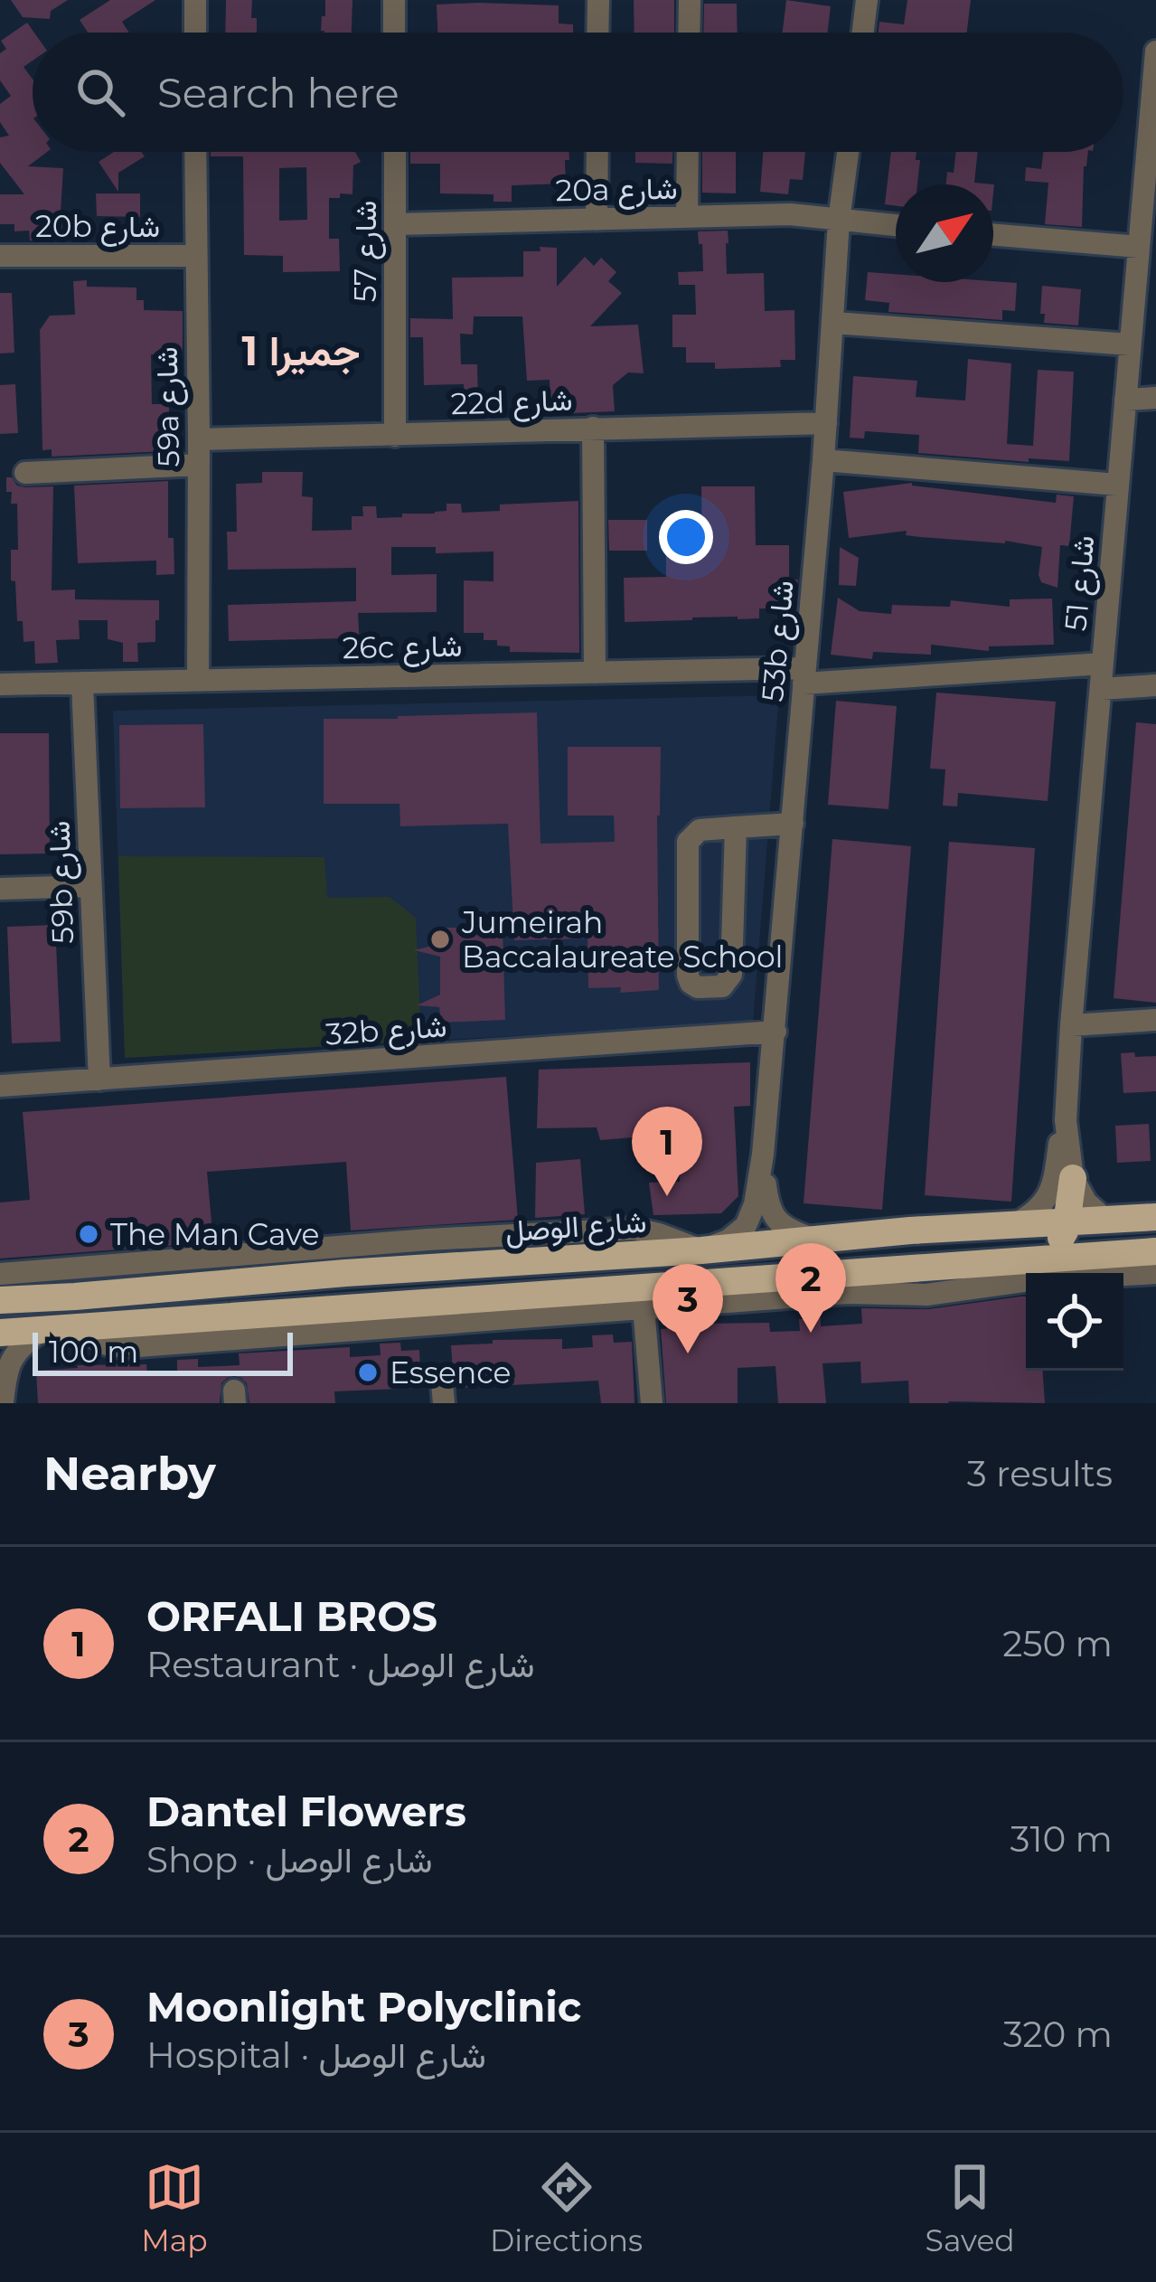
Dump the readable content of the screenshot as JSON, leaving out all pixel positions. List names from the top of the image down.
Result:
{
  "streets": {
    "main road": ["شارع الوصل"],
    "street": [
      "20a شارع",
      "20b شارع",
      "شارع 57",
      "22d شارع",
      "59a شارع",
      "شارع 51",
      "53b شارع",
      "26c شارع",
      "59b شارع",
      "32b شارع"
    ]
  },
  "crossings": [
    ["20a شارع", "شارع 57"],
    ["20a شارع", "53b شارع"],
    ["20b شارع", "59a شارع"],
    ["شارع 57", "22d شارع"],
    ["22d شارع", "59a شارع"],
    ["22d شارع", "53b شارع"],
    ["59a شارع", "26c شارع"],
    ["شارع 51", "26c شارع"],
    ["شارع 51", "شارع الوصل"],
    ["53b شارع", "26c شارع"],
    ["53b شارع", "32b شارع"],
    ["53b شارع", "شارع الوصل"],
    ["26c شارع", "59b شارع"],
    ["59b شارع", "32b شارع"]
  ],
  "districts": ["جميرا 1"],
  "places": ["Jumeirah Baccalaureate School", "The Man Cave", "Essence"],
  "scale_bar": "100 m",
  "north": "top right",
  "page": {
    "search": "Search here",
    "pins": ["1", "2", "3"],
    "scale": "100 m",
    "heading": ["Nearby", "3 results"],
    "list": [
      {
        "mark": "1",
        "name": "ORFALI BROS",
        "note": "Restaurant · شارع الوصل",
        "value": "250 m"
      },
      {
        "mark": "2",
        "name": "Dantel Flowers",
        "note": "Shop · شارع الوصل",
        "value": "310 m"
      },
      {
        "mark": "3",
        "name": "Moonlight Polyclinic",
        "note": "Hospital · شارع الوصل",
        "value": "320 m"
      }
    ],
    "nav": ["Map", "Directions", "Saved"]
  }
}
